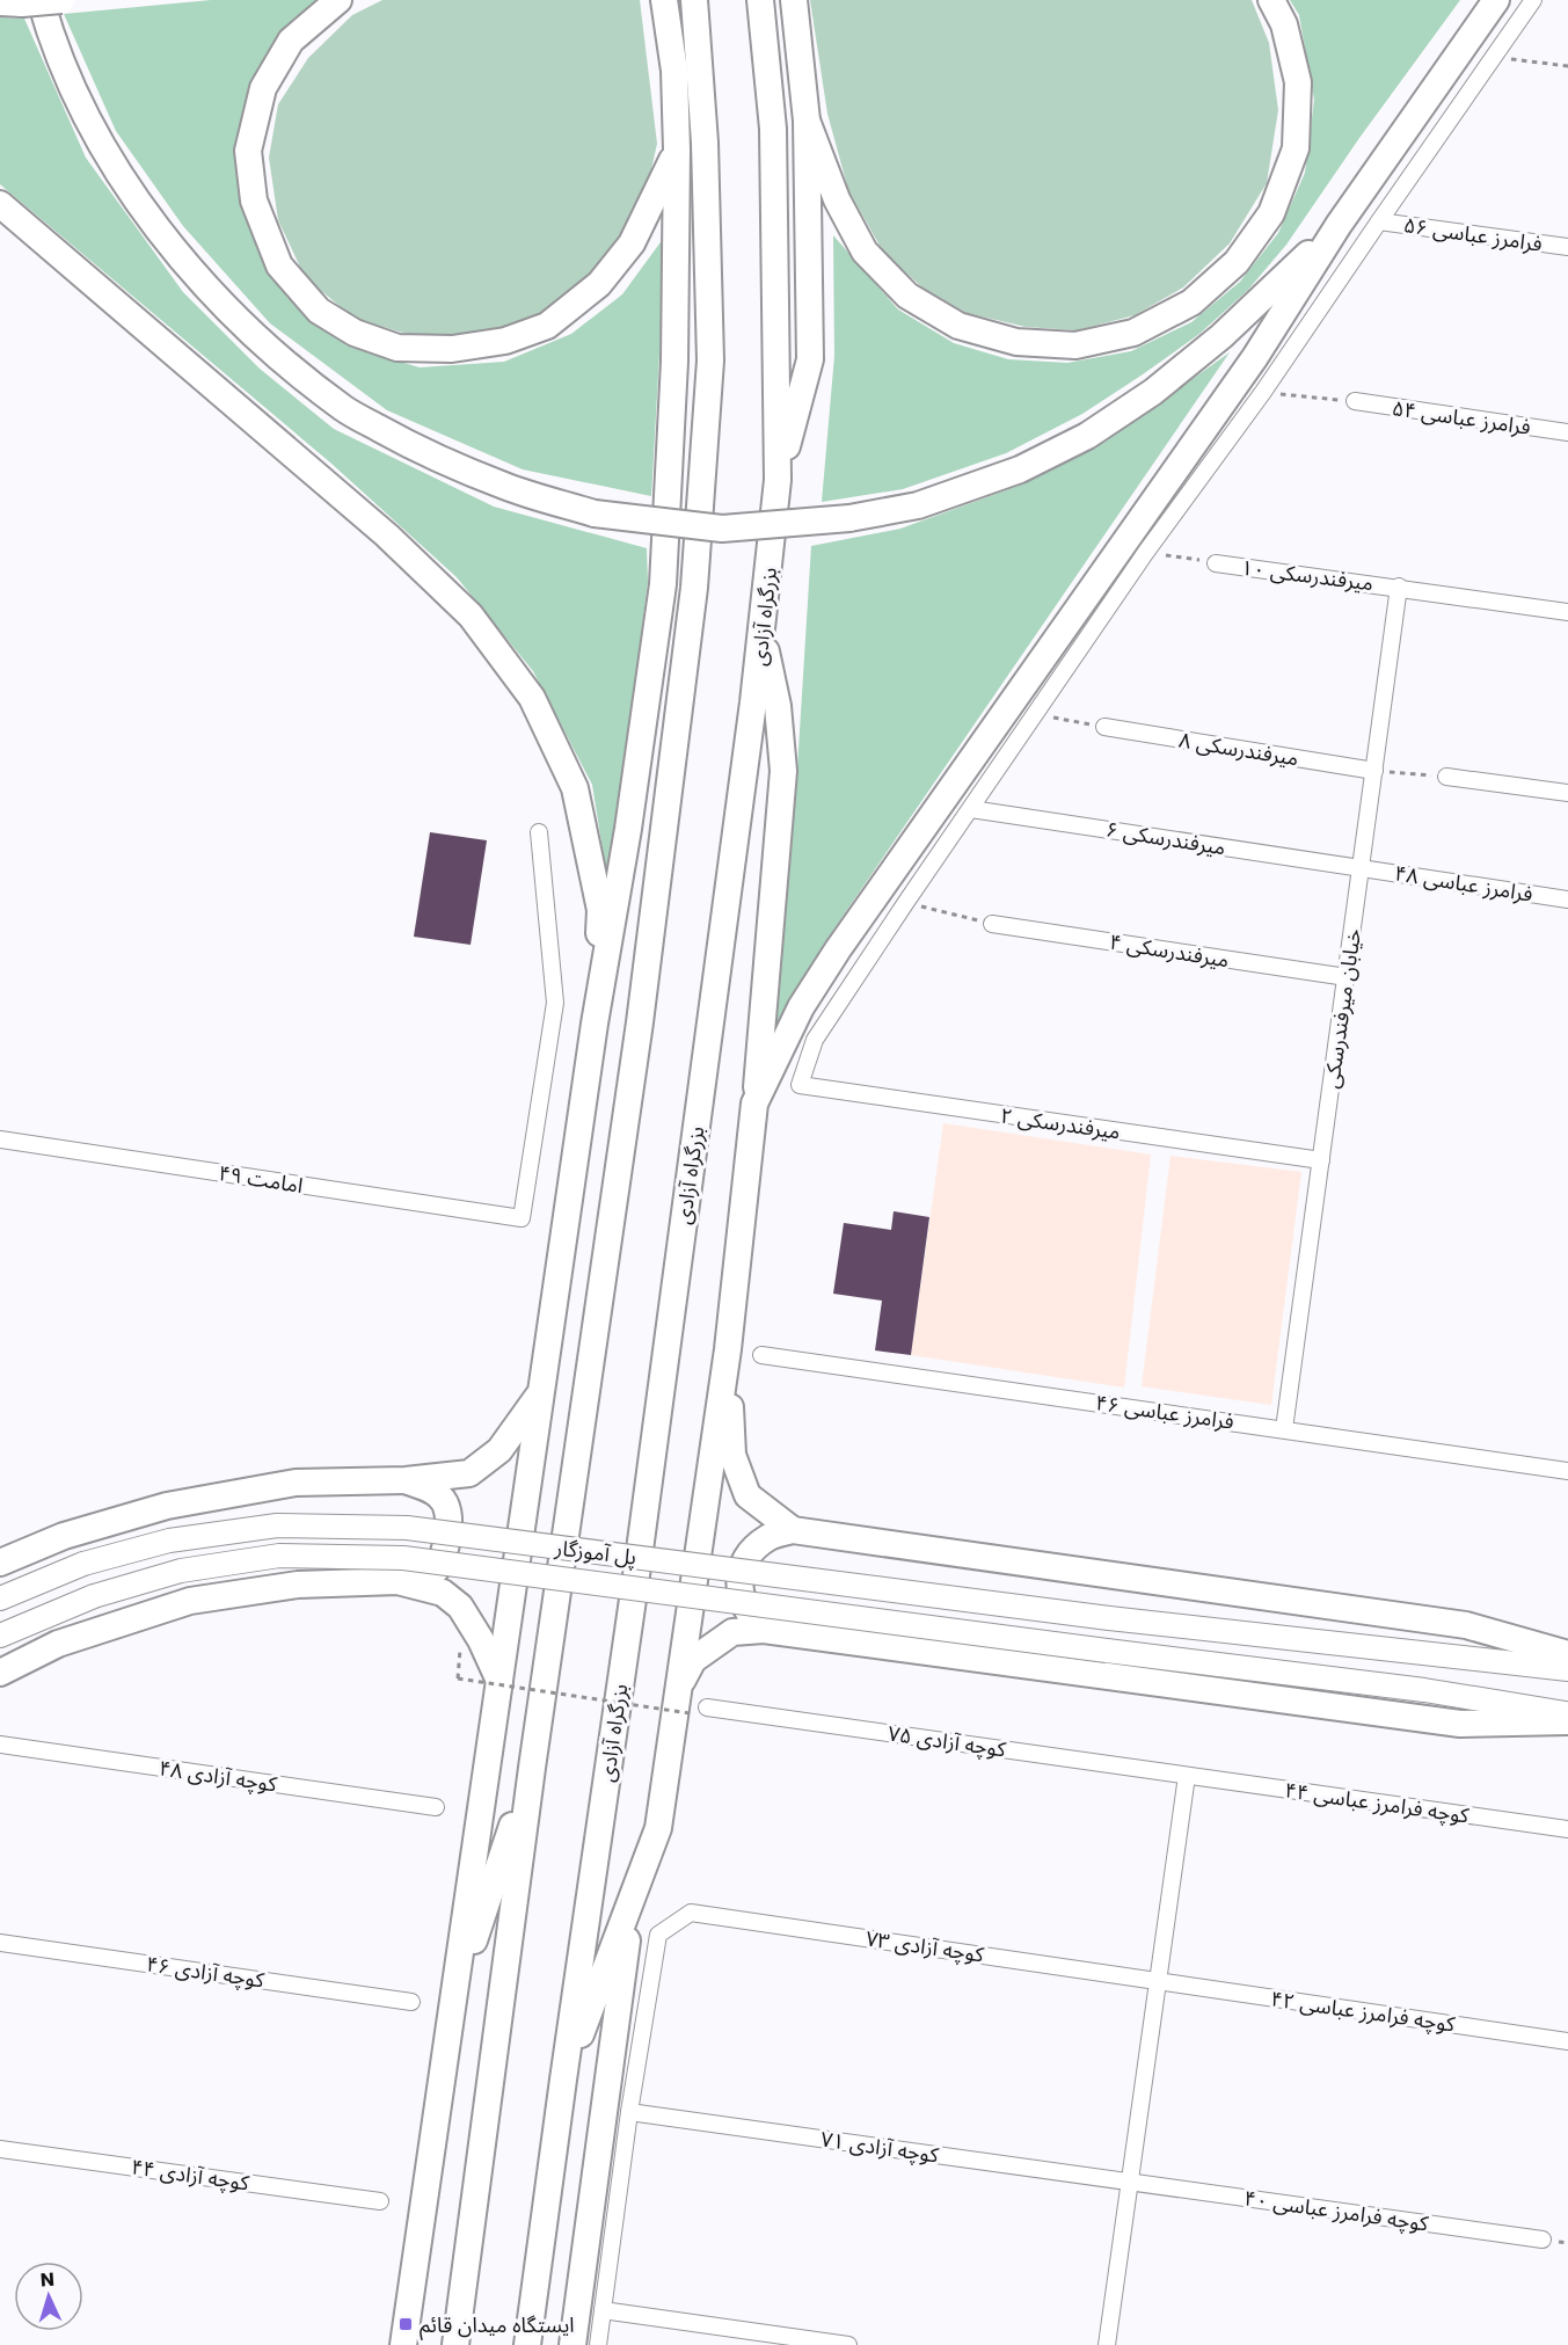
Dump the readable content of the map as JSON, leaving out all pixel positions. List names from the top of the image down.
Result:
{
  "streets": {
    "highway": ["بزرگراه آزادی"],
    "main road": ["پل آموزگار"],
    "street": [
      "فرامرز عباسی ۵۶",
      "فرامرز عباسی ۵۴",
      "میرفندرسکی ۱۰",
      "میرفندرسکی ۸",
      "میرفندرسکی ۶",
      "فرامرز عباسی ۴۸",
      "میرفندرسکی ۴",
      "خیابان میرفندرسکی",
      "میرفندرسکی ۲",
      "امامت ۴۹",
      "فرامرز عباسی ۴۶",
      "کوچه آزادی ۷۵",
      "کوچه آزادی ۴۸",
      "کوچه فرامرز عباسی ۴۴",
      "کوچه آزادی ۷۳",
      "کوچه آزادی ۴۶",
      "کوچه فرامرز عباسی ۴۲",
      "کوچه آزادی ۷۱",
      "کوچه آزادی ۴۴",
      "کوچه فرامرز عباسی ۴۰"
    ]
  },
  "crossings": [
    ["میرفندرسکی ۱۰", "خیابان میرفندرسکی"],
    ["میرفندرسکی ۸", "خیابان میرفندرسکی"],
    ["میرفندرسکی ۶", "فرامرز عباسی ۴۸"],
    ["میرفندرسکی ۶", "خیابان میرفندرسکی"],
    ["فرامرز عباسی ۴۸", "خیابان میرفندرسکی"],
    ["میرفندرسکی ۴", "خیابان میرفندرسکی"],
    ["خیابان میرفندرسکی", "میرفندرسکی ۲"],
    ["خیابان میرفندرسکی", "فرامرز عباسی ۴۶"],
    ["کوچه آزادی ۷۵", "کوچه فرامرز عباسی ۴۴"],
    ["کوچه آزادی ۷۳", "کوچه فرامرز عباسی ۴۲"],
    ["کوچه آزادی ۷۳", "کوچه آزادی ۷۱"],
    ["کوچه آزادی ۷۱", "کوچه فرامرز عباسی ۴۰"]
  ],
  "places": {
    "transit": ["ایستگاه میدان قائم"]
  },
  "north": "top"
}
